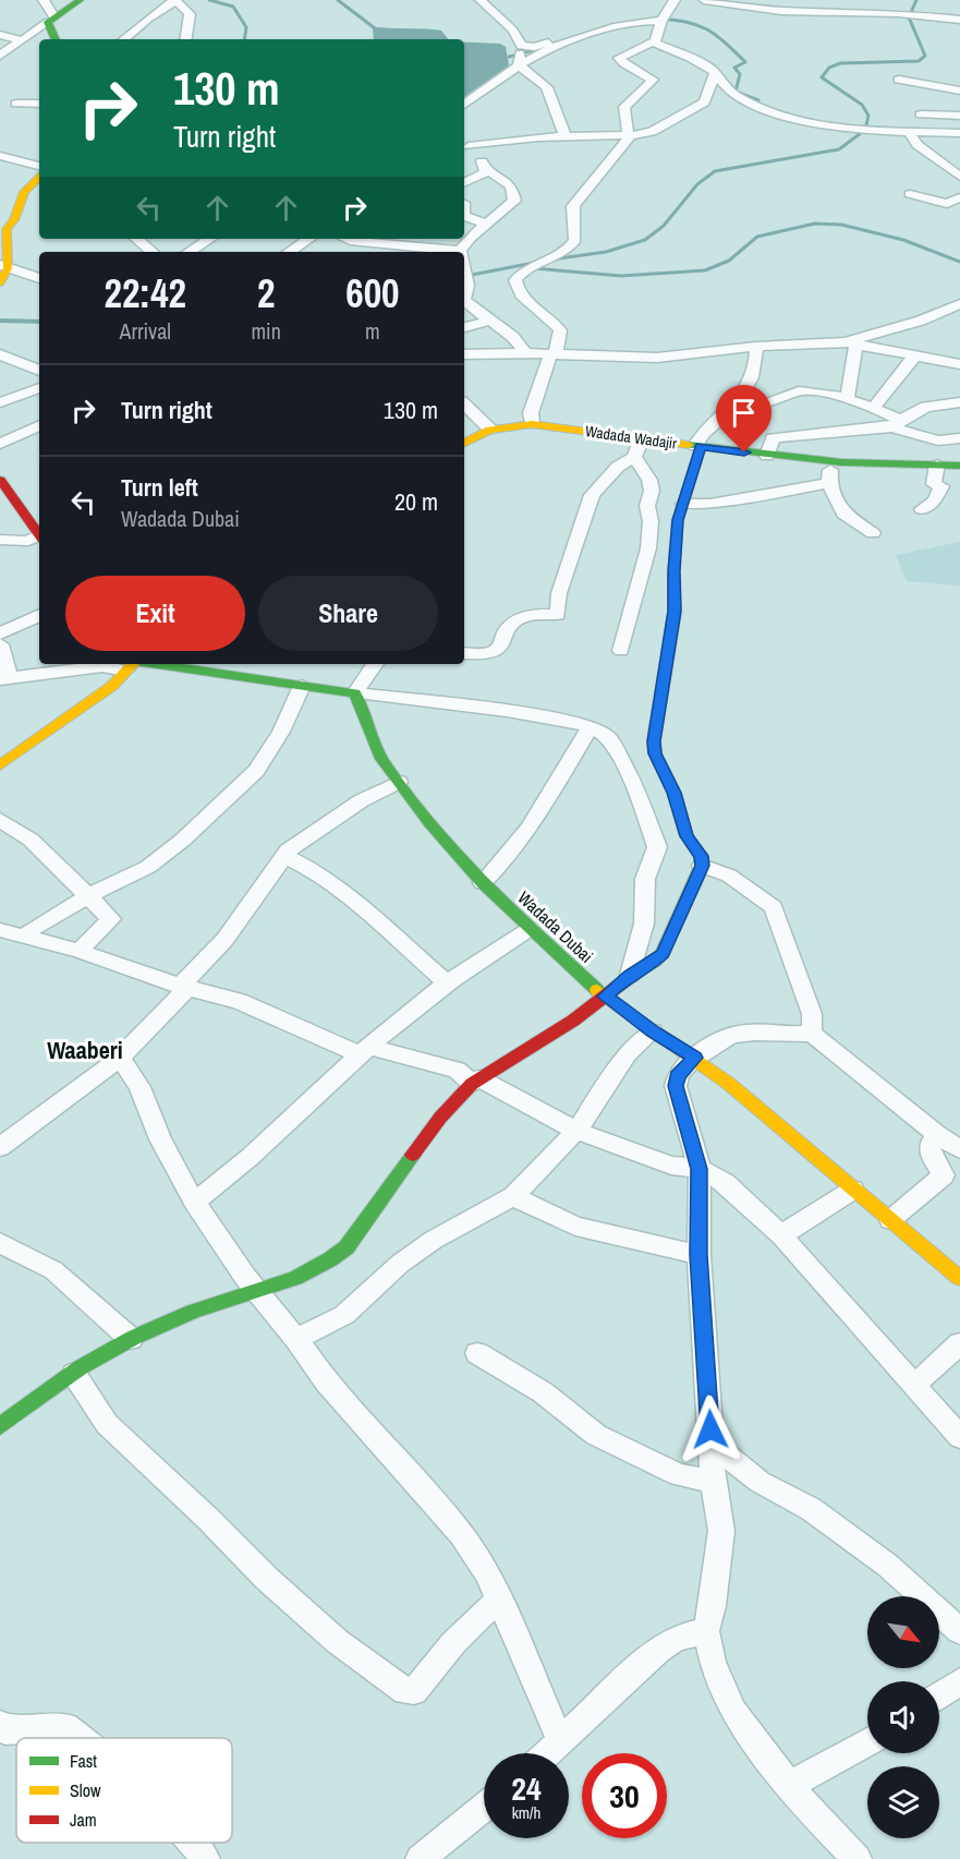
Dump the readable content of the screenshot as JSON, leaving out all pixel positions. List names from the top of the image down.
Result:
{
  "streets": {
    "street": ["Wadada Wadajir", "Wadada Dubai"]
  },
  "districts": ["Waaberi"],
  "legend": ["Fast", "Slow", "Jam"],
  "north": "bottom right",
  "page": {
    "turn": ["130 m", "Turn right"],
    "eta": [
      "22:42",
      "Arrival",
      "2",
      "min",
      "600",
      "m"
    ],
    "list": [
      {
        "name": "Turn right",
        "value": "130 m"
      },
      {
        "name": "Turn left",
        "note": "Wadada Dubai",
        "value": "20 m"
      }
    ],
    "buttons": ["Exit", "Share"],
    "speed": "24 km/h",
    "limit": "30"
  }
}
